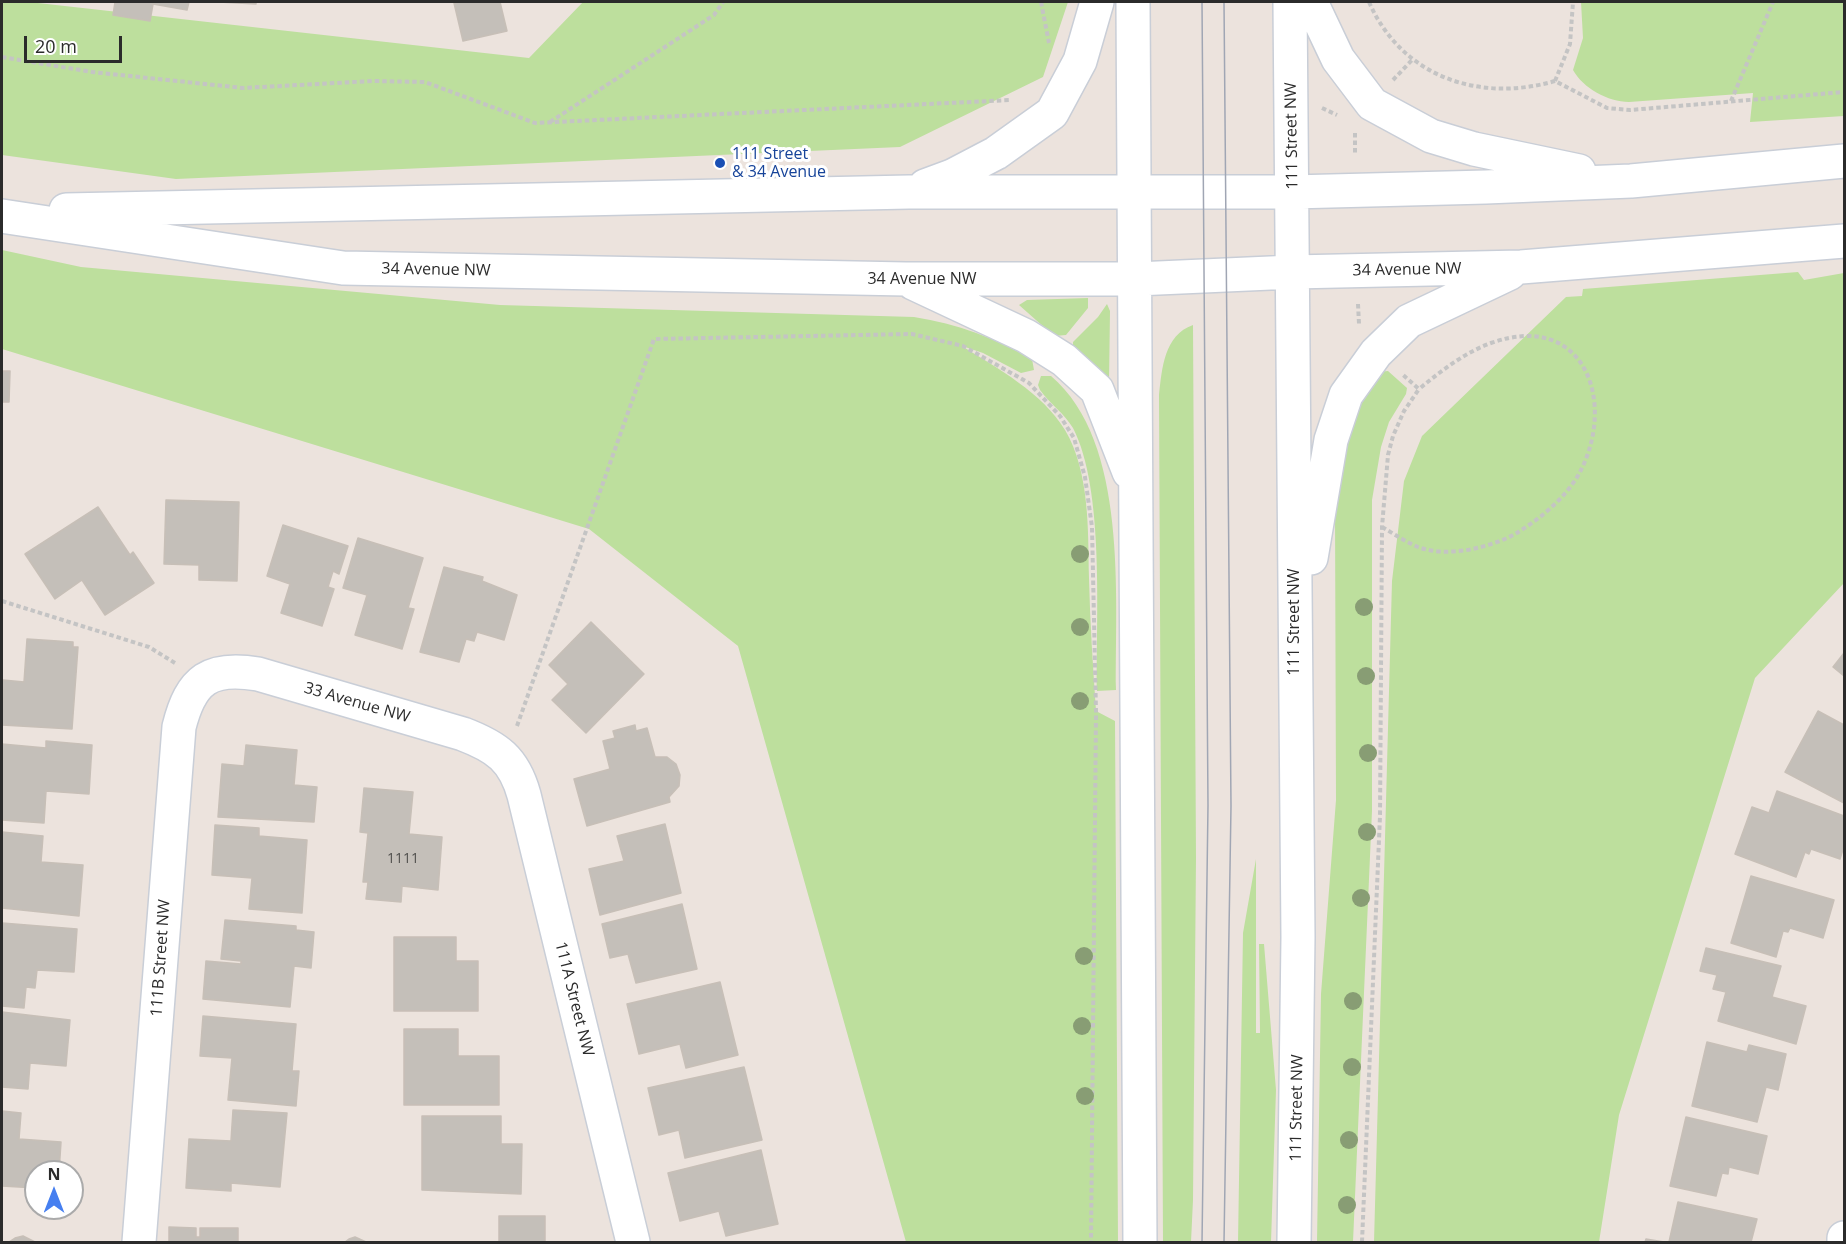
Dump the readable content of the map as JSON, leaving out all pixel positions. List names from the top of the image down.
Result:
{
  "streets": {
    "main road": [
      "111 Street NW",
      "34 Avenue NW",
      "33 Avenue NW",
      "111B Street NW",
      "111A Street NW"
    ]
  },
  "crossings": [
    ["111 Street NW", "34 Avenue NW"],
    ["33 Avenue NW", "111B Street NW"],
    ["33 Avenue NW", "111A Street NW"]
  ],
  "places": ["111 Street & 34 Avenue"],
  "house_numbers": ["1111"],
  "scale_bar": "20 m",
  "north": "top"
}
